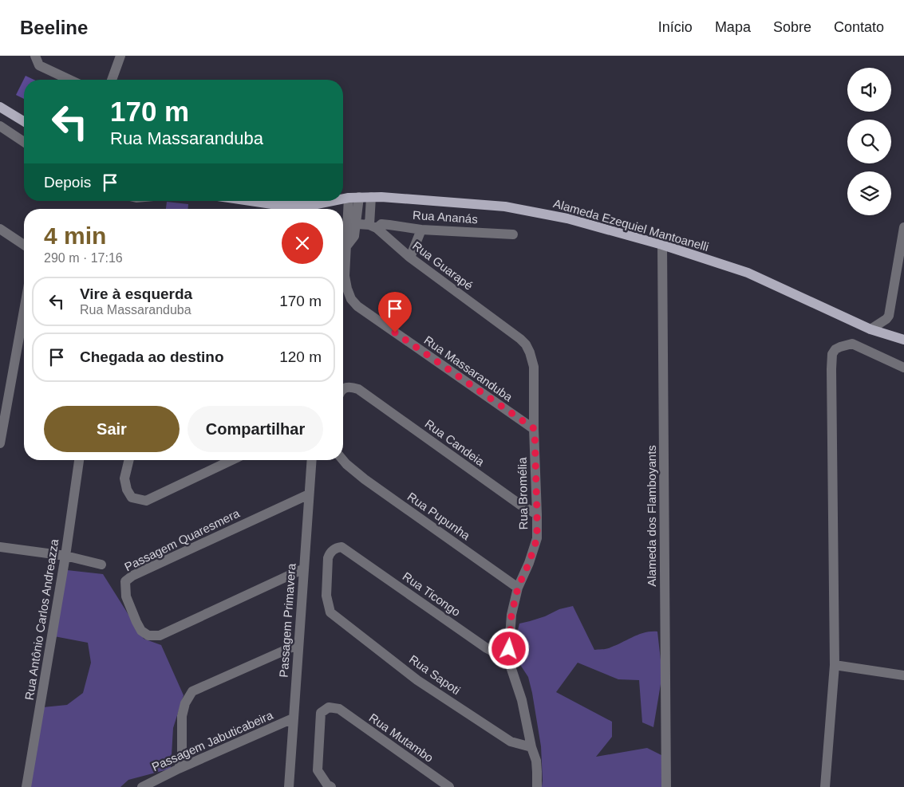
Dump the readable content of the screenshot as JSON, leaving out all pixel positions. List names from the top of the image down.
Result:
{
  "streets": {
    "main road": ["Alameda Ezequiel Mantoanelli"],
    "street": [
      "Rua Ananás",
      "Rua Guarapé",
      "Rua Massaranduba",
      "Rua Candeia",
      "Rua Bromélia",
      "Rua Pupunha",
      "Alameda dos Flamboyants",
      "Passagem Quaresmera",
      "Rua Ticongo",
      "Rua Antônio Carlos Andreazza",
      "Passagem Primavera",
      "Rua Sapoti",
      "Rua Mutambo",
      "Passagem Jabuticabeira"
    ]
  },
  "crossings": [
    ["Rua Ananás", "Rua Guarapé"],
    ["Alameda Ezequiel Mantoanelli", "Alameda dos Flamboyants"],
    ["Rua Guarapé", "Rua Bromélia"],
    ["Rua Massaranduba", "Rua Bromélia"],
    ["Rua Candeia", "Rua Bromélia"],
    ["Rua Bromélia", "Rua Pupunha"],
    ["Rua Bromélia", "Rua Ticongo"],
    ["Rua Bromélia", "Rua Sapoti"],
    ["Passagem Quaresmera", "Passagem Primavera"],
    ["Rua Ticongo", "Rua Sapoti"],
    ["Passagem Primavera", "Passagem Jabuticabeira"]
  ],
  "page": {
    "header": "Beeline",
    "nav": [
      "Início",
      "Mapa",
      "Sobre",
      "Contato"
    ],
    "turn": ["170 m", "Rua Massaranduba"],
    "then": "Depois",
    "heading": ["4 min", "290 m · 17:16"],
    "list": [
      {
        "name": "Vire à esquerda",
        "note": "Rua Massaranduba",
        "value": "170 m"
      },
      {
        "name": "Chegada ao destino",
        "value": "120 m"
      }
    ],
    "buttons": ["Sair", "Compartilhar"]
  }
}
